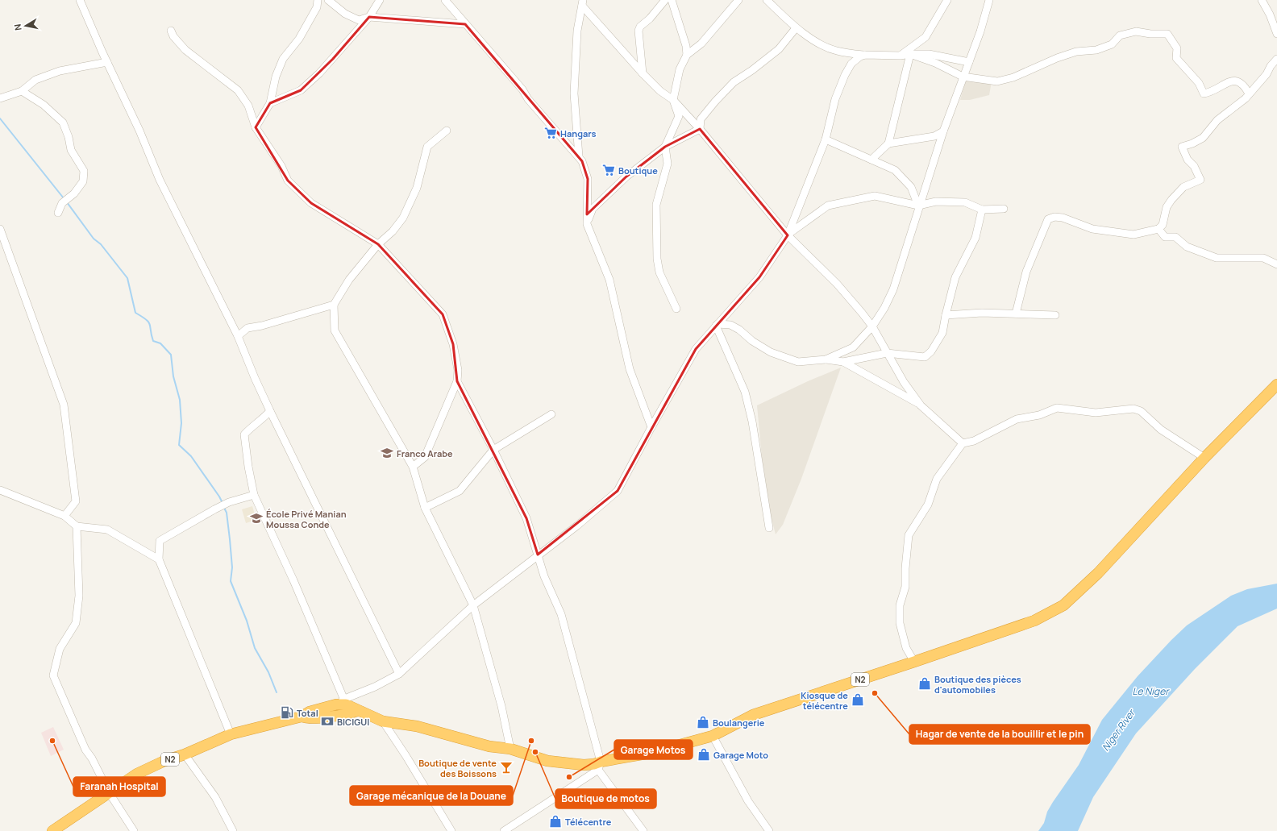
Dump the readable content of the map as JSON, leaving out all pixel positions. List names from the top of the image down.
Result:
{
  "streets": {
    "highway": ["N2"]
  },
  "water": ["Le Niger", "Niger River"],
  "places": {
    "supermarket": ["Hangars", "Boutique"],
    "school or university": ["Franco Arabe", "École Privé Manian Moussa Conde"],
    "shop": [
      "Boutique des pièces d'automobiles",
      "Kiosque de télécentre",
      "Boulangerie",
      "Garage Moto",
      "Télécentre"
    ],
    "other": [
      "Hagar de vente de la bouillir et le pin",
      "Faranah Hospital",
      "Garage mécanique de la Douane",
      "Boutique de motos",
      "Garage Motos"
    ],
    "fuel station": ["Total"],
    "bank": ["BICIGUI"],
    "bar": ["Boutique de vente des Boissons"]
  },
  "north": "left"
}
